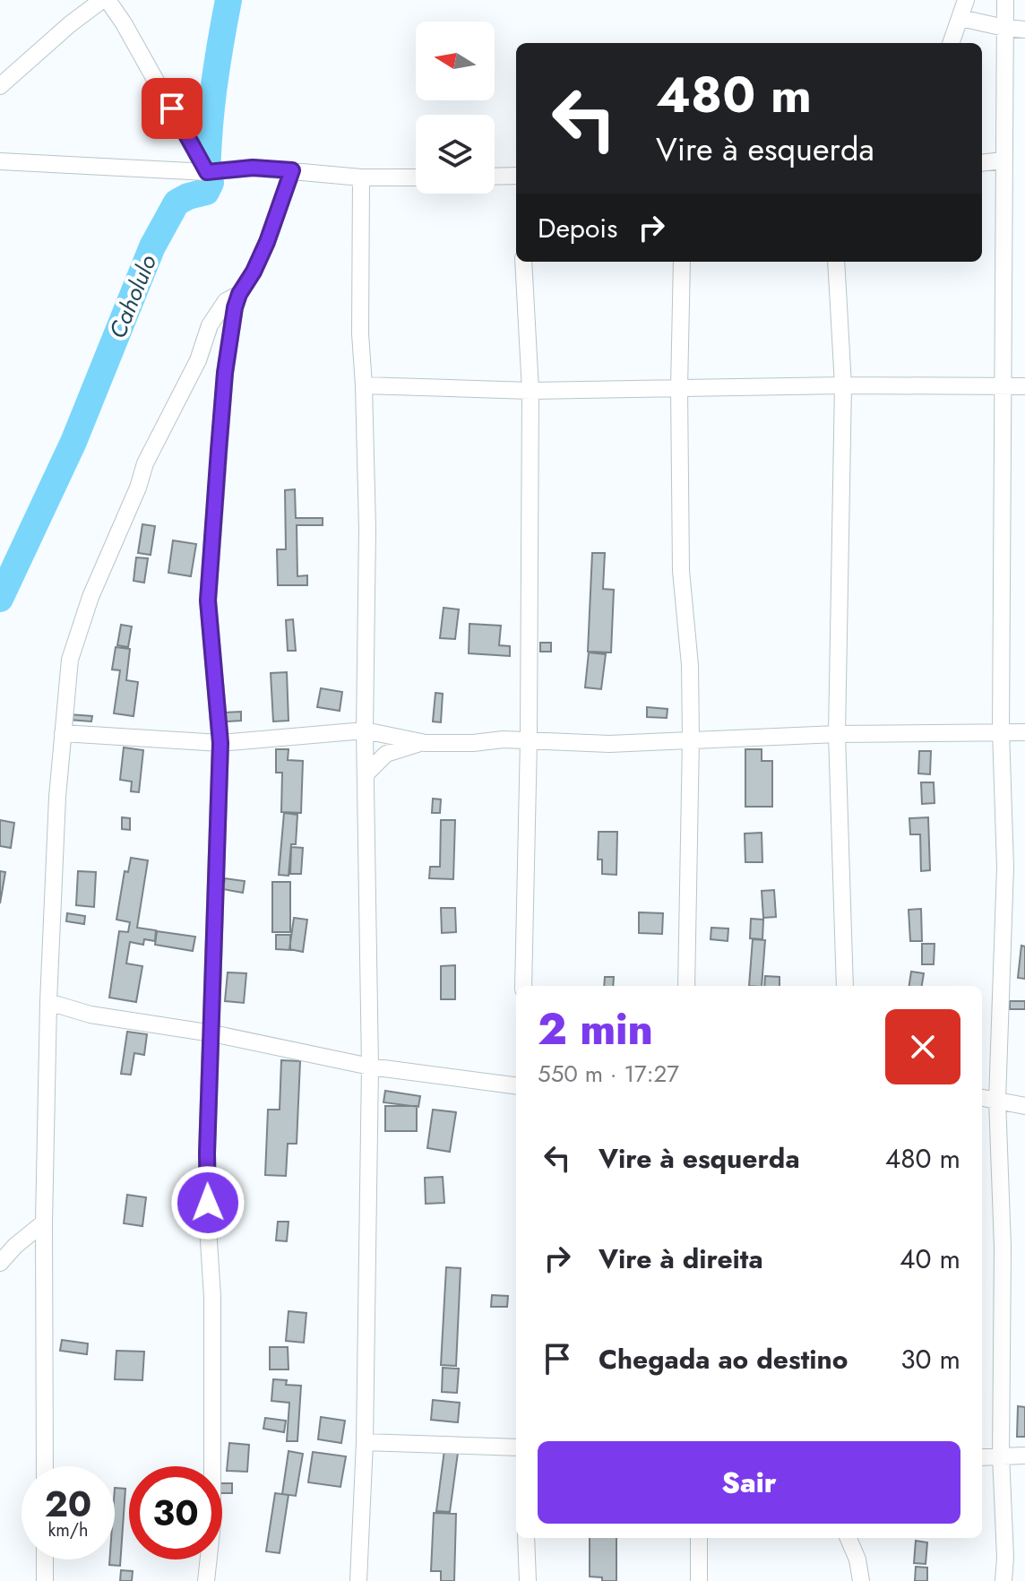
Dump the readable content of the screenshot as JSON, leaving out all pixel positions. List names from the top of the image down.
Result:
{
  "water": ["Caholulo"],
  "north": "left",
  "page": {
    "turn": ["480 m", "Vire à esquerda"],
    "then": "Depois",
    "heading": ["2 min", "550 m · 17:27"],
    "list": [
      {
        "name": "Vire à esquerda",
        "value": "480 m"
      },
      {
        "name": "Vire à direita",
        "value": "40 m"
      },
      {
        "name": "Chegada ao destino",
        "value": "30 m"
      }
    ],
    "buttons": "Sair",
    "speed": "20 km/h",
    "limit": "30"
  }
}
